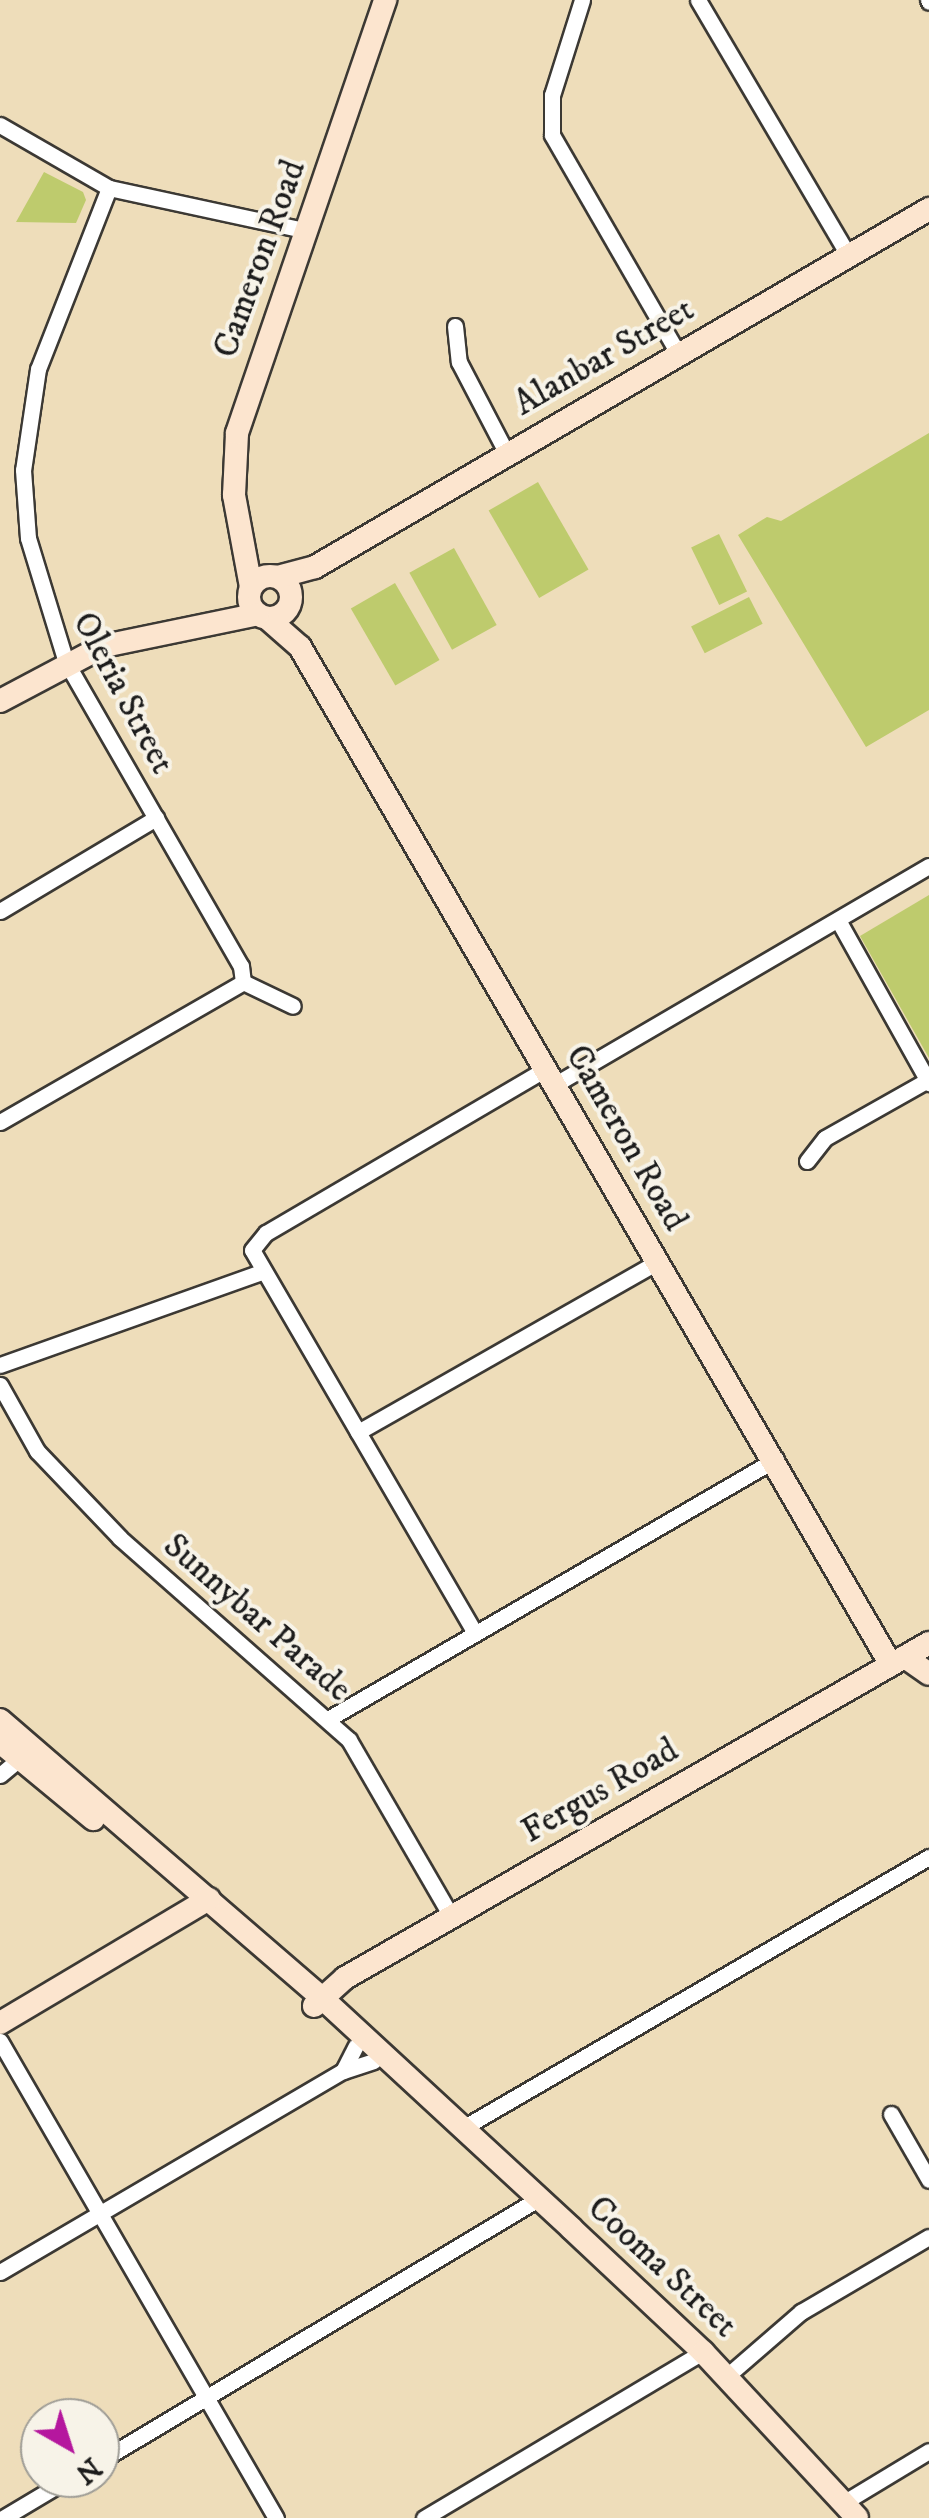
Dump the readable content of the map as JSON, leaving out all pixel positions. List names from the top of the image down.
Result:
{
  "streets": {
    "street": [
      "Cameron Road",
      "Alanbar Street",
      "Oleria Street",
      "Sunnybar Parade",
      "Fergus Road",
      "Cooma Street"
    ]
  },
  "crossings": [
    ["Cameron Road", "Alanbar Street"],
    ["Cameron Road", "Fergus Road"],
    ["Alanbar Street", "Oleria Street"],
    ["Sunnybar Parade", "Fergus Road"],
    ["Fergus Road", "Cooma Street"]
  ],
  "north": "bottom right"
}
